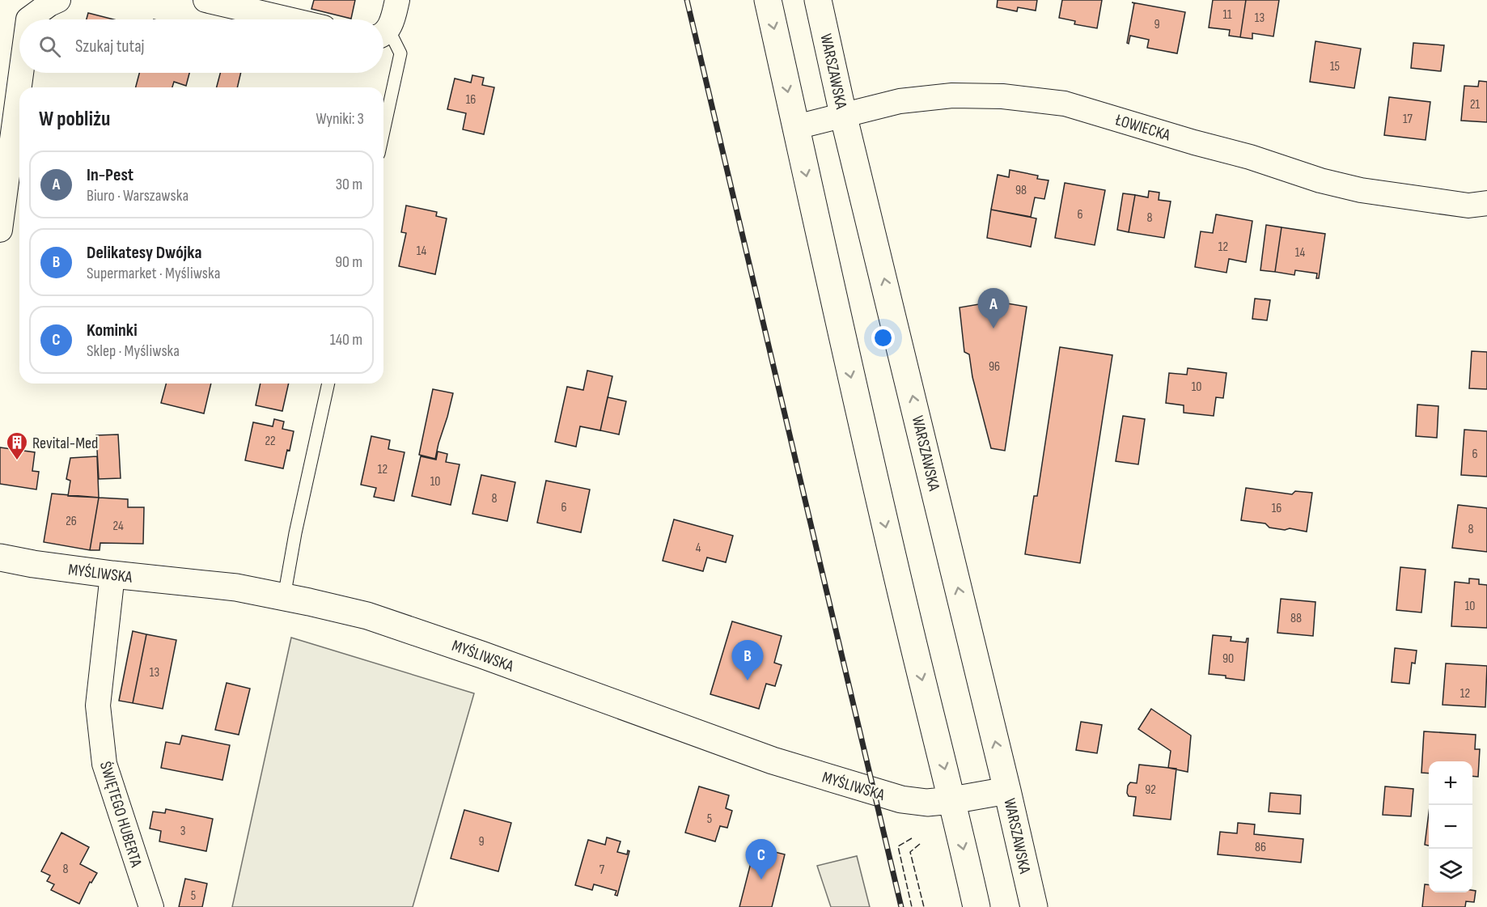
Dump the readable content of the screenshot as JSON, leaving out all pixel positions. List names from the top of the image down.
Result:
{
  "streets": {
    "main road": ["WARSZAWSKA", "MYŚLIWSKA"],
    "street": ["ŁOWIECKA", "ŚWIĘTEGO HUBERTA"]
  },
  "crossings": [
    ["WARSZAWSKA", "ŁOWIECKA"],
    ["WARSZAWSKA", "MYŚLIWSKA"],
    ["MYŚLIWSKA", "ŚWIĘTEGO HUBERTA"]
  ],
  "places": {
    "building": ["Revital-Med"]
  },
  "house_numbers": [
    "11",
    "13",
    "9",
    "15",
    "16",
    "21",
    "17",
    "98",
    "6",
    "8",
    "12",
    "14",
    "14",
    "96",
    "10",
    "22",
    "6",
    "12",
    "10",
    "8",
    "6",
    "16",
    "26",
    "24",
    "8",
    "4",
    "10",
    "88",
    "90",
    "13",
    "12",
    "92",
    "5",
    "3",
    "9",
    "86",
    "8",
    "7",
    "5"
  ],
  "page": {
    "search": "Szukaj tutaj",
    "heading": ["W pobliżu", "Wyniki: 3"],
    "list": [
      {
        "mark": "A",
        "name": "In-Pest",
        "note": "Biuro · Warszawska",
        "value": "30 m"
      },
      {
        "mark": "B",
        "name": "Delikatesy Dwójka",
        "note": "Supermarket · Myśliwska",
        "value": "90 m"
      },
      {
        "mark": "C",
        "name": "Kominki",
        "note": "Sklep · Myśliwska",
        "value": "140 m"
      }
    ],
    "pins": ["A", "B", "C"],
    "map_buttons": ["+", "−"]
  }
}
